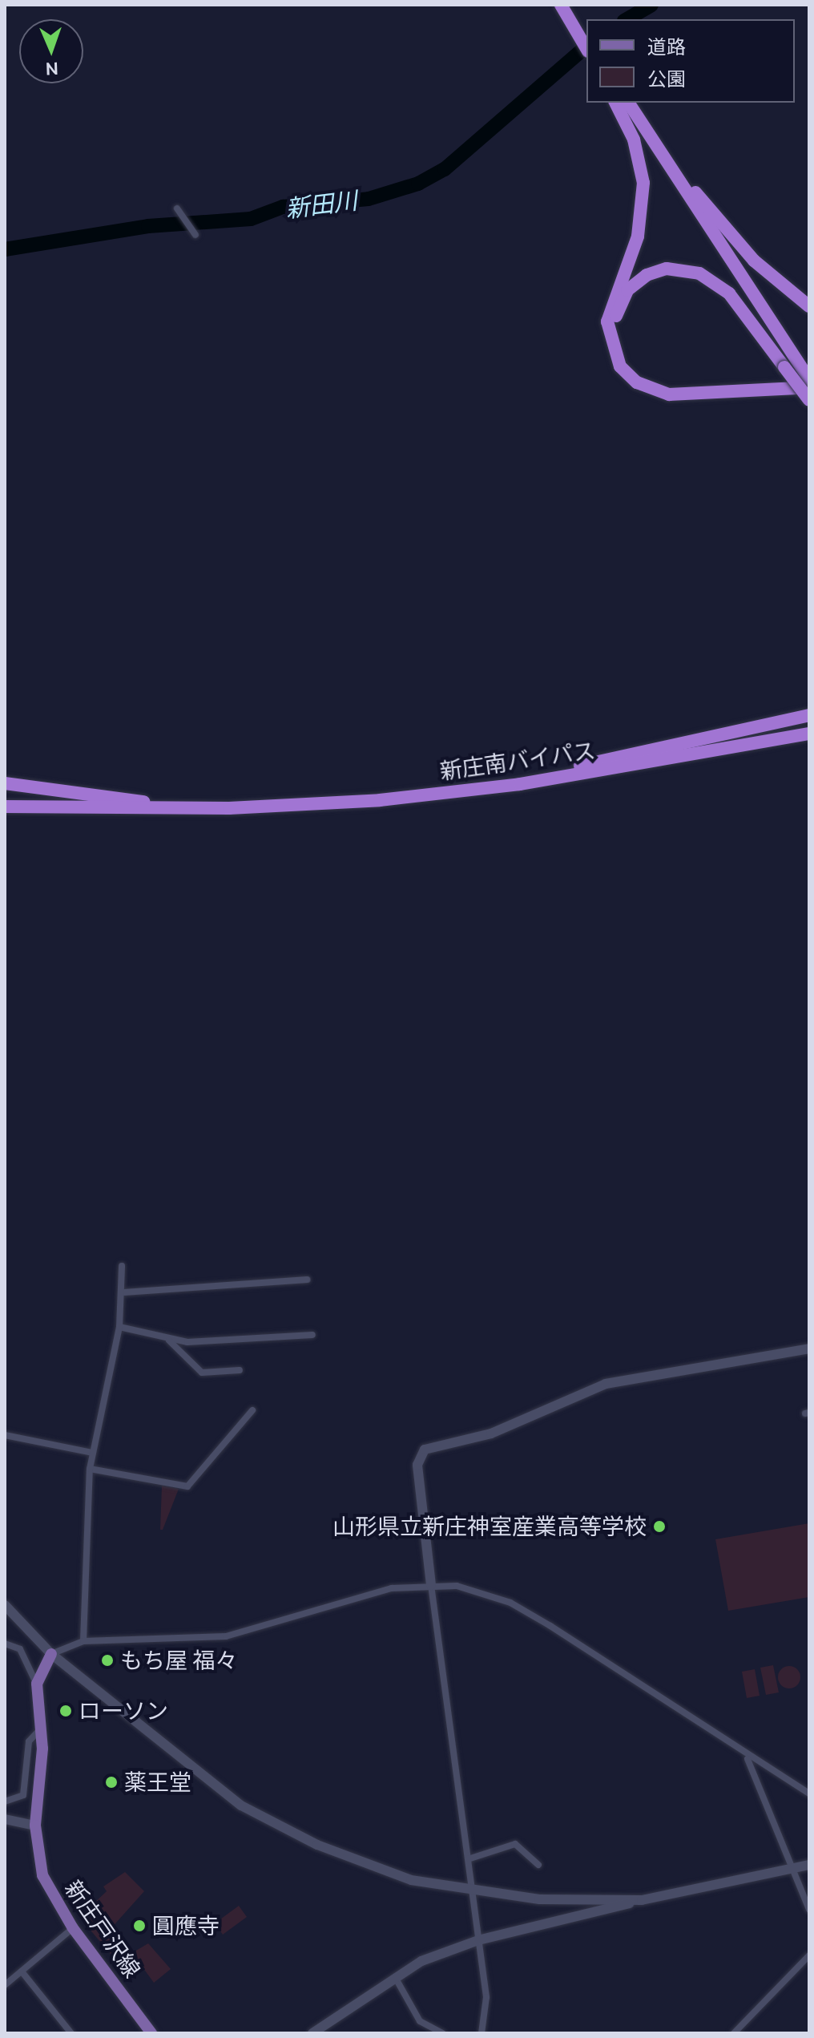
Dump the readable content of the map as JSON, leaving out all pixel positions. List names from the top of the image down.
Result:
{
  "streets": {
    "highway": ["新庄南バイパス"],
    "main road": ["新庄戸沢線"]
  },
  "water": ["新田川"],
  "places": [
    "山形県立新庄神室産業高等学校",
    "もち屋 福々",
    "ローソン",
    "薬王堂",
    "圓應寺"
  ],
  "legend": ["道路", "公園"],
  "north": "bottom"
}
